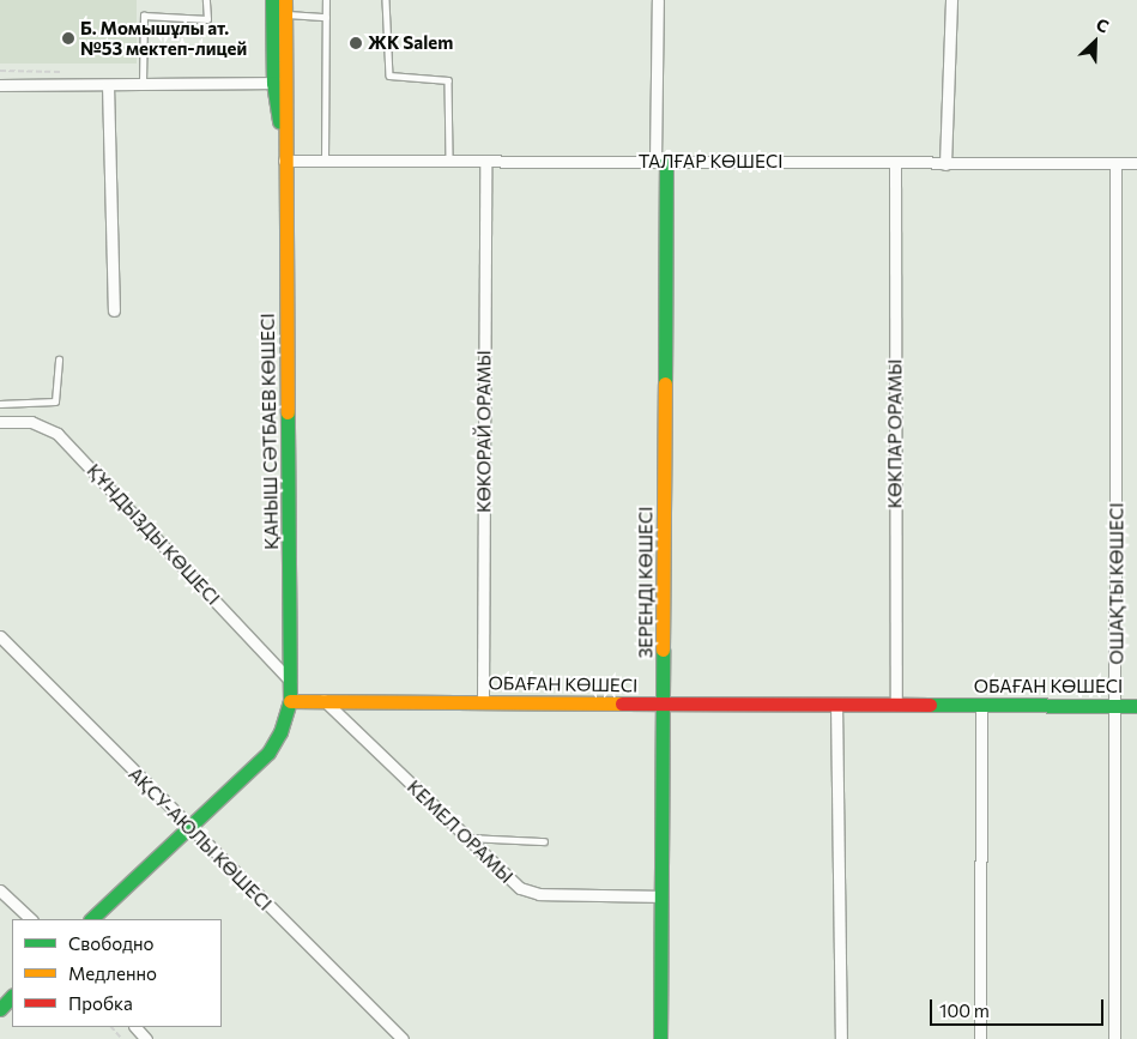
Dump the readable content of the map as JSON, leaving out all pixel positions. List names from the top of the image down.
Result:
{
  "streets": {
    "street": [
      "ТАЛҒАР КӨШЕСІ",
      "ҚАНЫШ СӘТБАЕВ КӨШЕСІ",
      "КӨКОРАЙ ОРАМЫ",
      "КӨКПАР ОРАМЫ",
      "ҚҰНДЫЗДЫ КӨШЕСІ",
      "ЗЕРЕНДІ КӨШЕСІ",
      "ОШАҚТЫ КӨШЕСІ",
      "ОБАҒАН КӨШЕСІ",
      "КЕМЕЛ ОРАМЫ",
      "АҚСУ-АЮЛЫ КӨШЕСІ"
    ]
  },
  "crossings": [
    ["ТАЛҒАР КӨШЕСІ", "ҚАНЫШ СӘТБАЕВ КӨШЕСІ"],
    ["ТАЛҒАР КӨШЕСІ", "КӨКОРАЙ ОРАМЫ"],
    ["ТАЛҒАР КӨШЕСІ", "КӨКПАР ОРАМЫ"],
    ["ТАЛҒАР КӨШЕСІ", "ЗЕРЕНДІ КӨШЕСІ"],
    ["ТАЛҒАР КӨШЕСІ", "ОШАҚТЫ КӨШЕСІ"],
    ["ҚАНЫШ СӘТБАЕВ КӨШЕСІ", "ҚҰНДЫЗДЫ КӨШЕСІ"],
    ["ҚАНЫШ СӘТБАЕВ КӨШЕСІ", "ОБАҒАН КӨШЕСІ"],
    ["КӨКОРАЙ ОРАМЫ", "ОБАҒАН КӨШЕСІ"],
    ["КӨКПАР ОРАМЫ", "ОБАҒАН КӨШЕСІ"],
    ["ЗЕРЕНДІ КӨШЕСІ", "ОБАҒАН КӨШЕСІ"],
    ["ЗЕРЕНДІ КӨШЕСІ", "КЕМЕЛ ОРАМЫ"],
    ["ОШАҚТЫ КӨШЕСІ", "ОБАҒАН КӨШЕСІ"],
    ["ОБАҒАН КӨШЕСІ", "КЕМЕЛ ОРАМЫ"]
  ],
  "places": ["Б. Момышұлы ат. №53 мектеп-лицей", "ЖК Salem"],
  "legend": ["Свободно", "Медленно", "Пробка"],
  "scale_bar": "100 m",
  "north": "top right"
}
